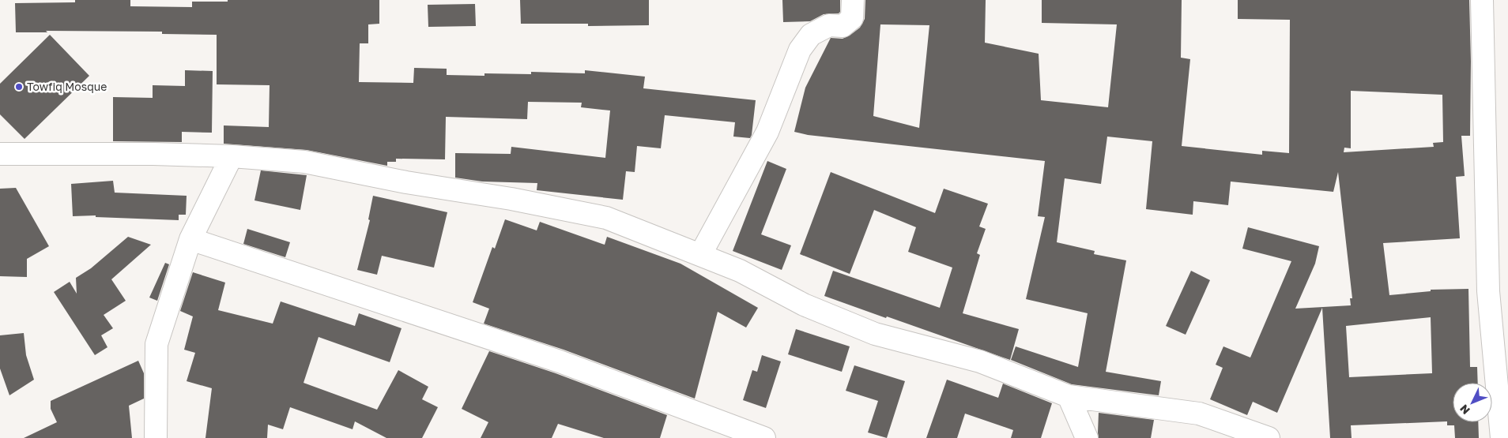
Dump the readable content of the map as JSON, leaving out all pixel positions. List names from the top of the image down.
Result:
{
  "places": ["Towfiq Mosque"],
  "north": "bottom left"
}
